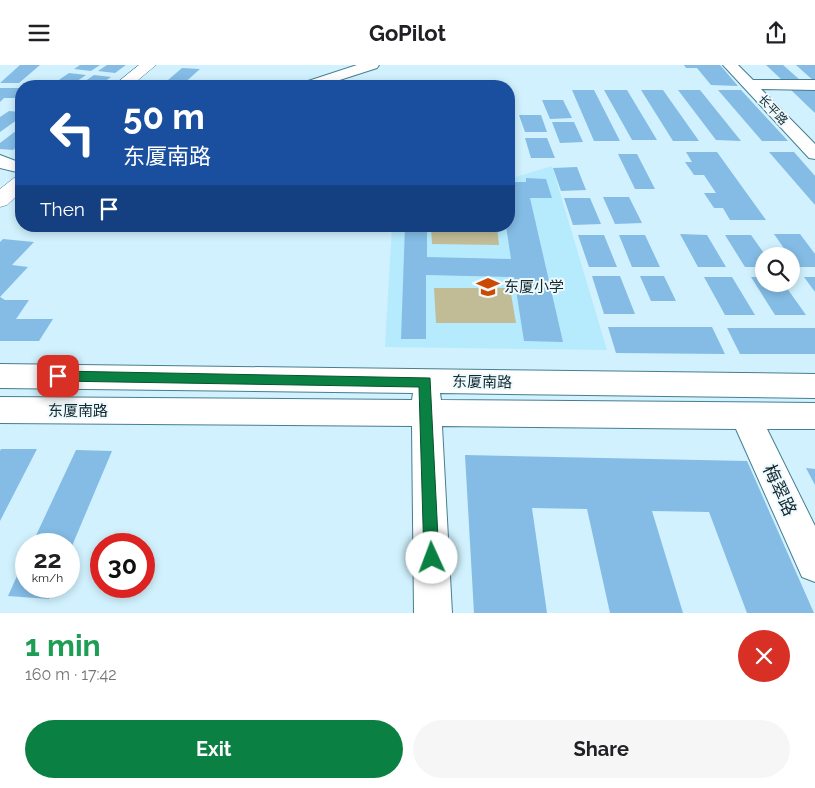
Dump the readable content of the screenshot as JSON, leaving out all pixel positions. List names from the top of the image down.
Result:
{
  "streets": {
    "street": ["长平路", "东厦南路", "梅翠路"]
  },
  "crossings": [
    ["东厦南路", "梅翠路"]
  ],
  "places": {
    "school or university": ["东厦小学"]
  },
  "page": {
    "header": "GoPilot",
    "turn": ["50 m", "东厦南路"],
    "then": "Then",
    "speed": "22 km/h",
    "limit": "30",
    "heading": ["1 min", "160 m · 17:42"],
    "buttons": ["Exit", "Share"]
  }
}
